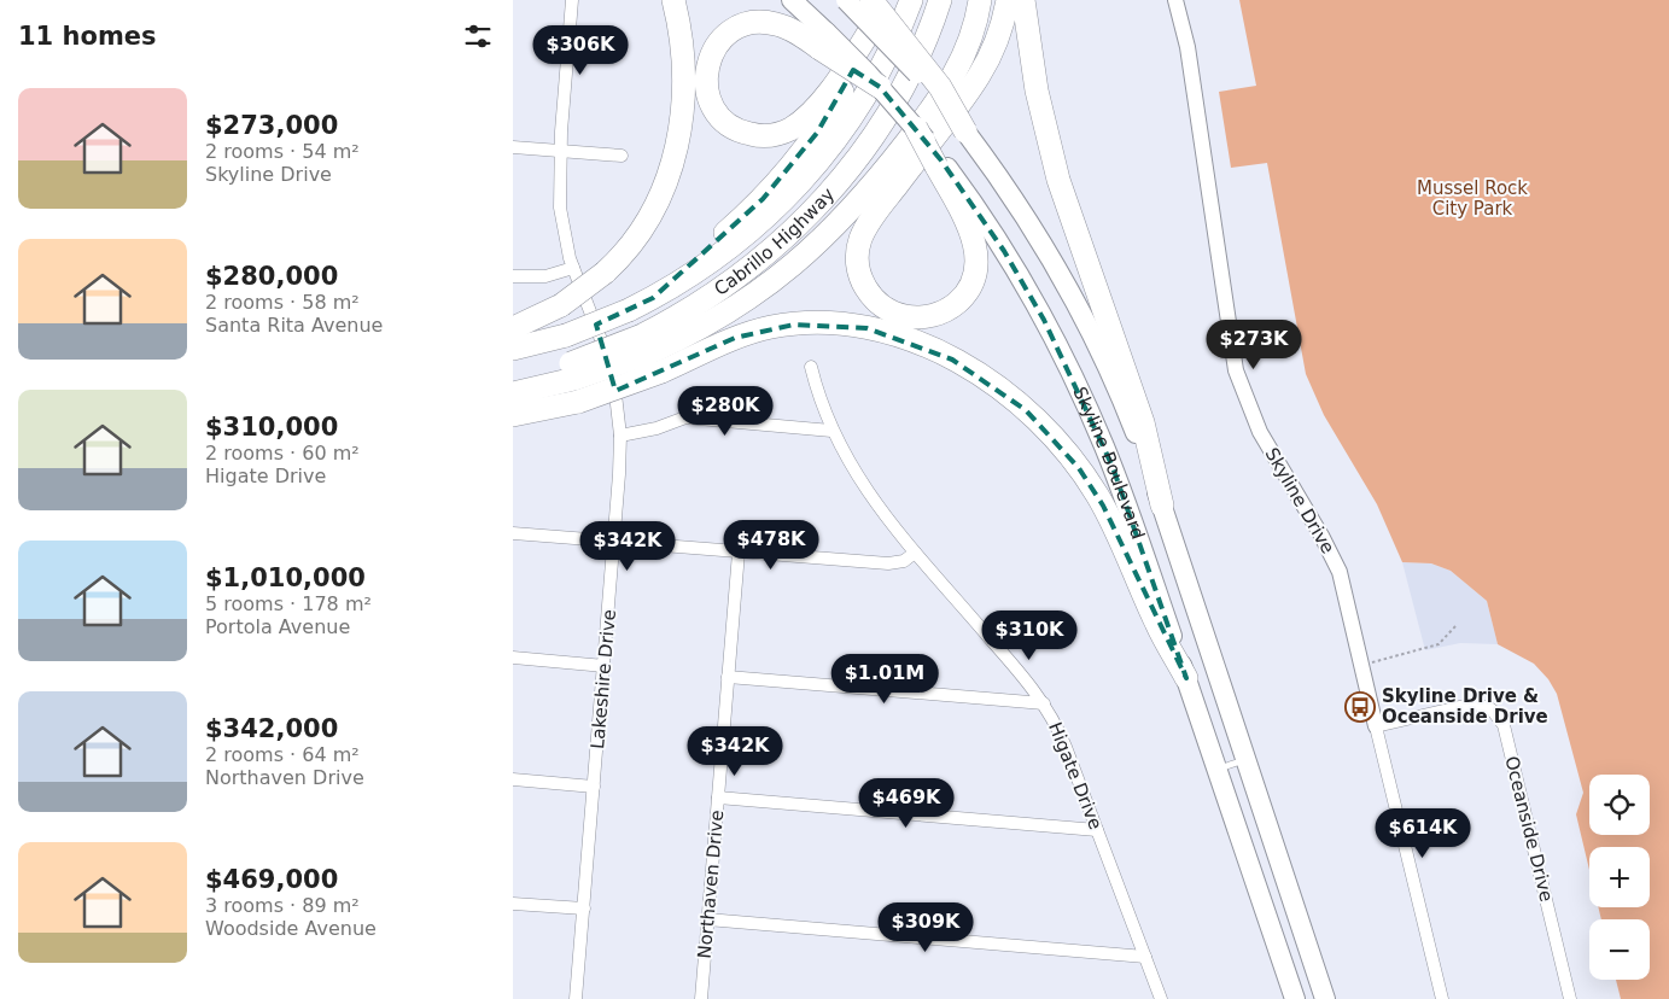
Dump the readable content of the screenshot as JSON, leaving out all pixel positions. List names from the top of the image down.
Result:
{
  "streets": {
    "highway": ["Cabrillo Highway"],
    "main road": ["Skyline Boulevard"],
    "street": [
      "Skyline Drive",
      "Lakeshire Drive",
      "Higate Drive",
      "Oceanside Drive",
      "Northaven Drive"
    ]
  },
  "crossings": [
    ["Skyline Drive", "Oceanside Drive"]
  ],
  "parks": ["Mussel Rock City Park"],
  "places": {
    "bus stop": ["Skyline Drive & Oceanside Drive"]
  },
  "page": {
    "heading": "11 homes",
    "price": [
      "$306K",
      "$273K",
      "$280K",
      "$478K",
      "$342K",
      "$310K",
      "$1.01M",
      "$342K",
      "$469K",
      "$614K",
      "$309K"
    ],
    "list": [
      {
        "name": "$273,000",
        "note": "2 rooms · 54 m² · Skyline Drive"
      },
      {
        "name": "$280,000",
        "note": "2 rooms · 58 m² · Santa Rita Avenue"
      },
      {
        "name": "$310,000",
        "note": "2 rooms · 60 m² · Higate Drive"
      },
      {
        "name": "$1,010,000",
        "note": "5 rooms · 178 m² · Portola Avenue"
      },
      {
        "name": "$342,000",
        "note": "2 rooms · 64 m² · Northaven Drive"
      },
      {
        "name": "$469,000",
        "note": "3 rooms · 89 m² · Woodside Avenue"
      }
    ],
    "map_buttons": ["+", "−"]
  }
}
